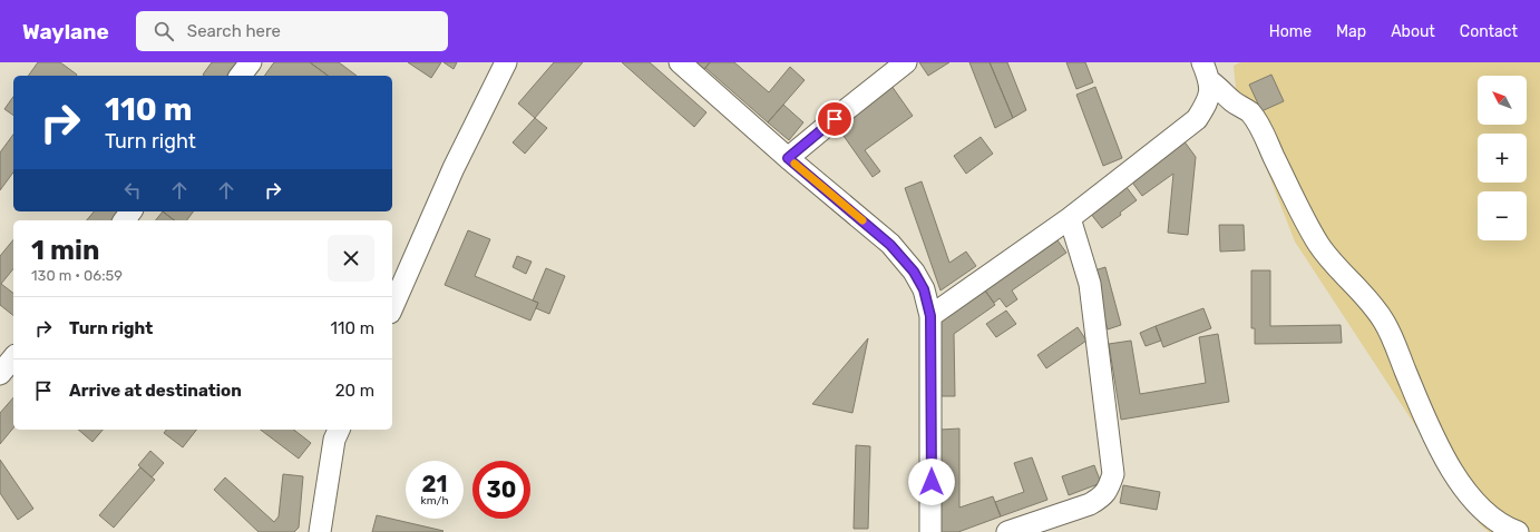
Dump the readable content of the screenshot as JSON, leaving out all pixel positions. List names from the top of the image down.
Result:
{
  "north": "top left",
  "page": {
    "header": "Waylane",
    "search": "Search here",
    "nav": [
      "Home",
      "Map",
      "About",
      "Contact"
    ],
    "map_buttons": ["+", "−"],
    "turn": ["110 m", "Turn right"],
    "heading": ["1 min", "130 m · 06:59"],
    "list": [
      {
        "name": "Turn right",
        "value": "110 m"
      },
      {
        "name": "Arrive at destination",
        "value": "20 m"
      }
    ],
    "speed": "21 km/h",
    "limit": "30"
  }
}
